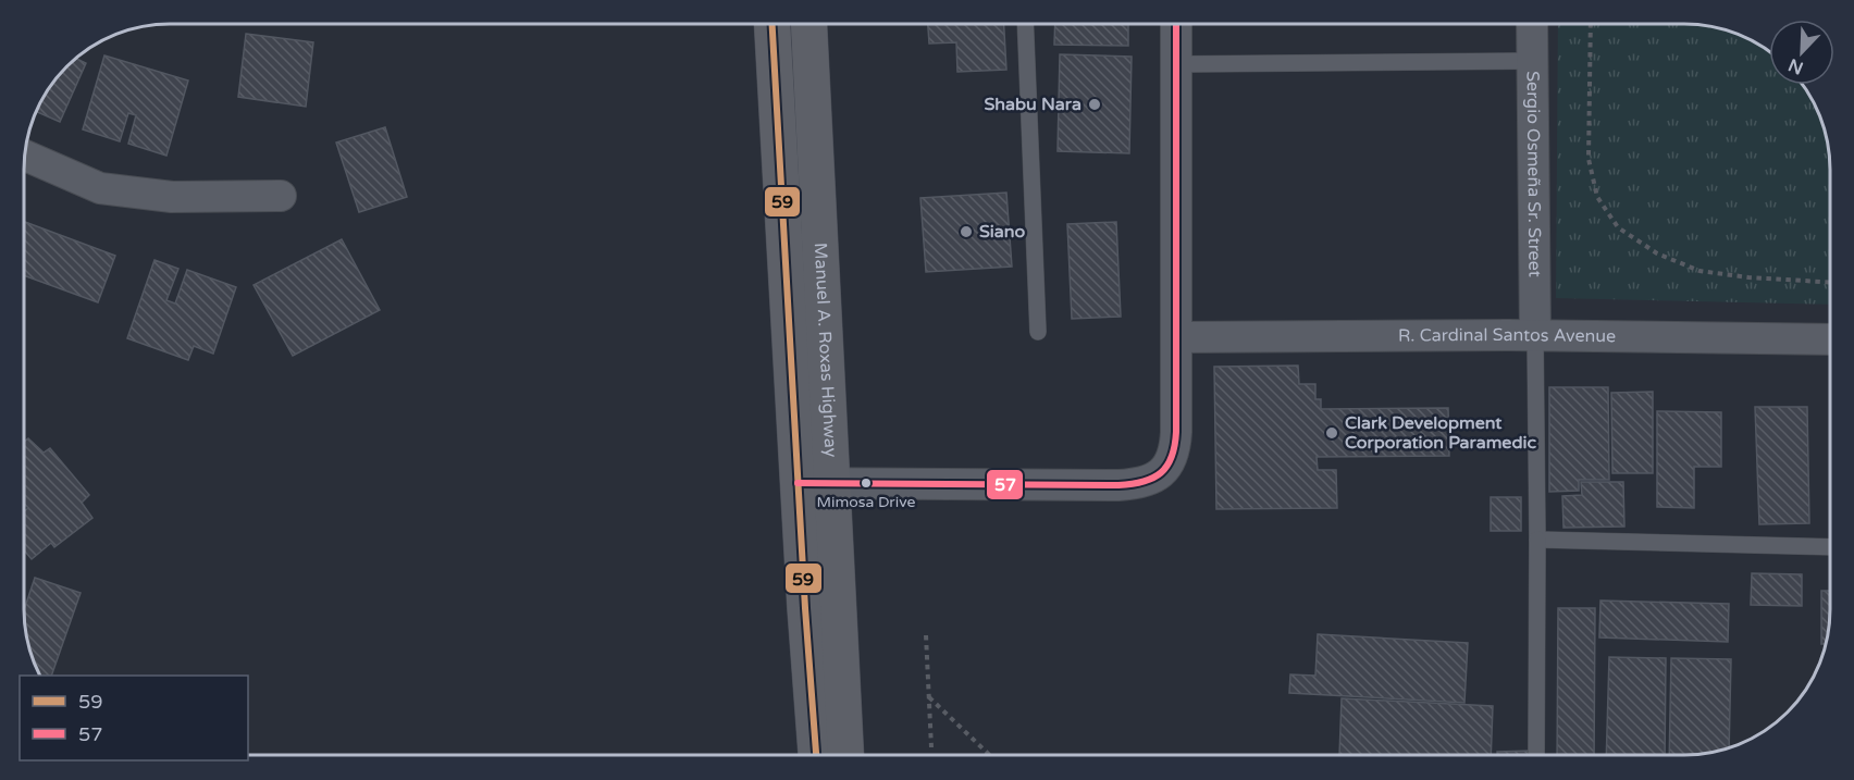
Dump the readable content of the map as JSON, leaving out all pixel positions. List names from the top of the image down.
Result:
{
  "streets": {
    "main road": ["Manuel A. Roxas Highway"],
    "street": ["Sergio Osmeña Sr. Street", "R. Cardinal Santos Avenue"]
  },
  "crossings": [
    ["Sergio Osmeña Sr. Street", "R. Cardinal Santos Avenue"]
  ],
  "places": [
    "Shabu Nara",
    "Siano",
    "Clark Development Corporation Paramedic",
    "Mimosa Drive"
  ],
  "lines": ["transit line 57", "transit line 59"],
  "legend": ["59", "57"],
  "north": "bottom left"
}
